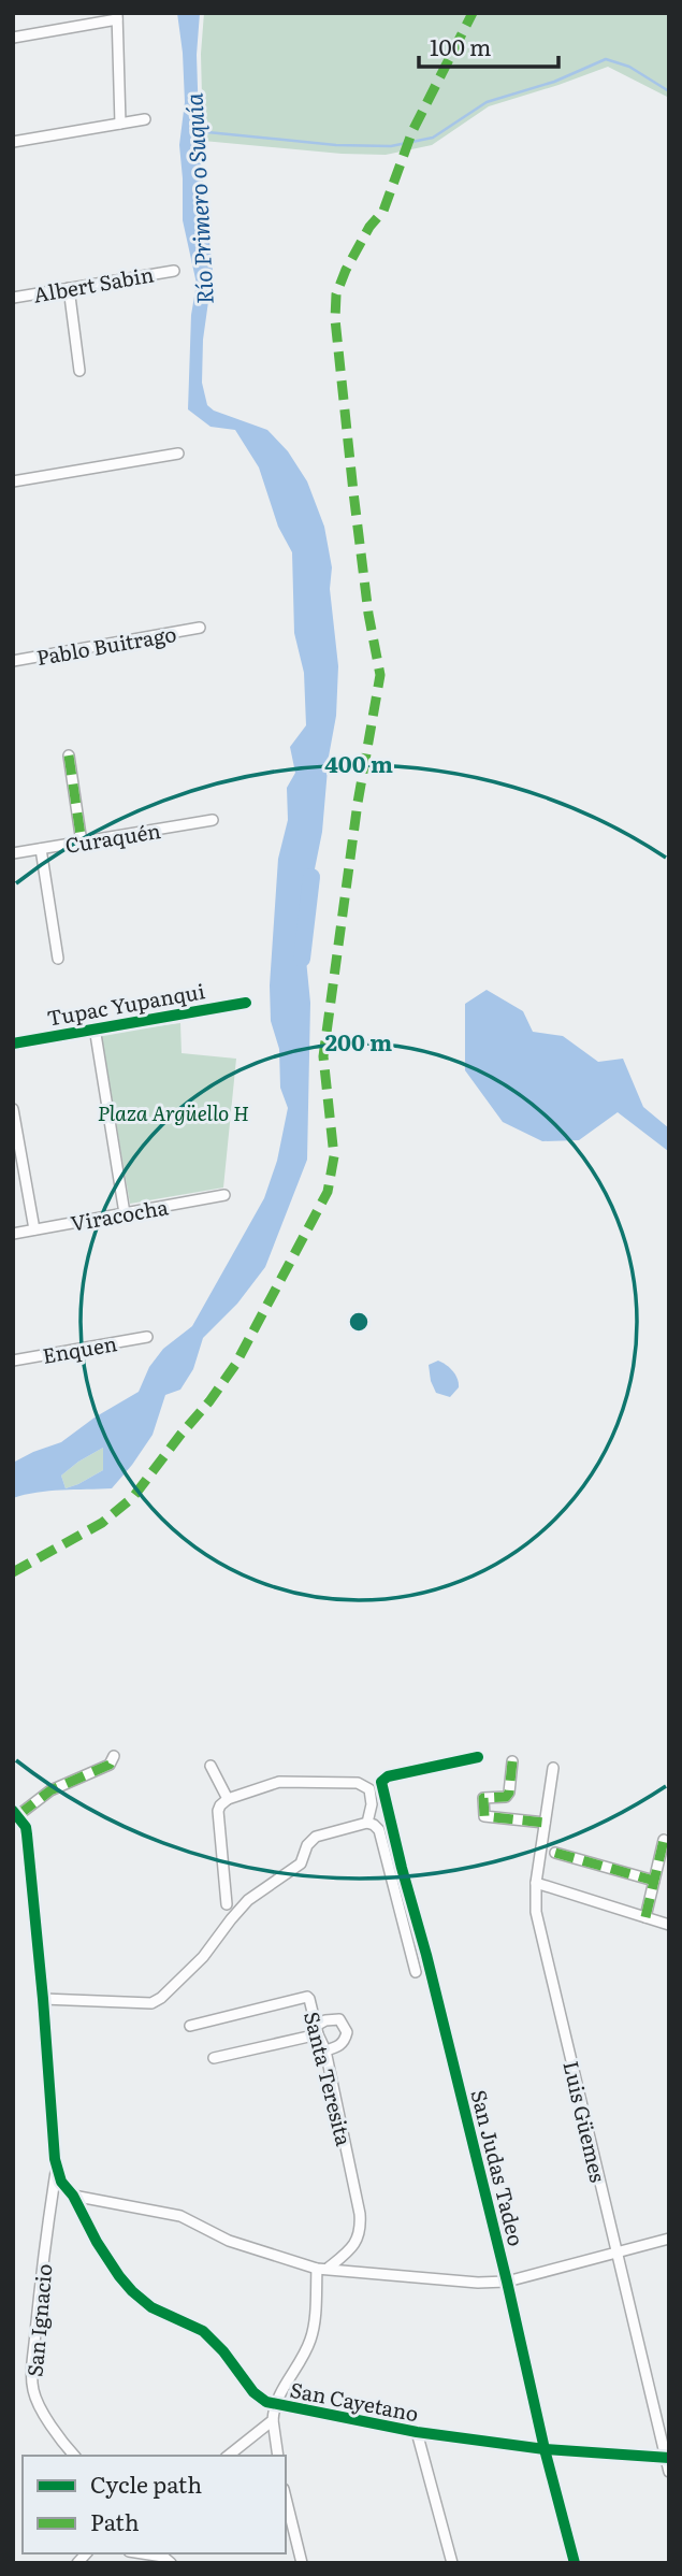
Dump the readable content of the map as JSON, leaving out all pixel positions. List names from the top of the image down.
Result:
{
  "streets": {
    "street": [
      "Albert Sabin",
      "Pablo Buitrago",
      "Curaquén",
      "Tupac Yupanqui",
      "Viracocha",
      "Enquen",
      "Santa Teresita",
      "Luis Güemes",
      "San Judas Tadeo",
      "San Ignacio",
      "San Cayetano"
    ]
  },
  "crossings": [
    ["Luis Güemes", "San Cayetano"],
    ["San Judas Tadeo", "San Cayetano"],
    ["San Ignacio", "San Cayetano"]
  ],
  "water": ["Río Primero o Suquía"],
  "parks": ["Plaza Argüello H"],
  "legend": ["Cycle path", "Path"],
  "scale_bar": "100 m",
  "rings": ["400 m", "200 m"]
}
